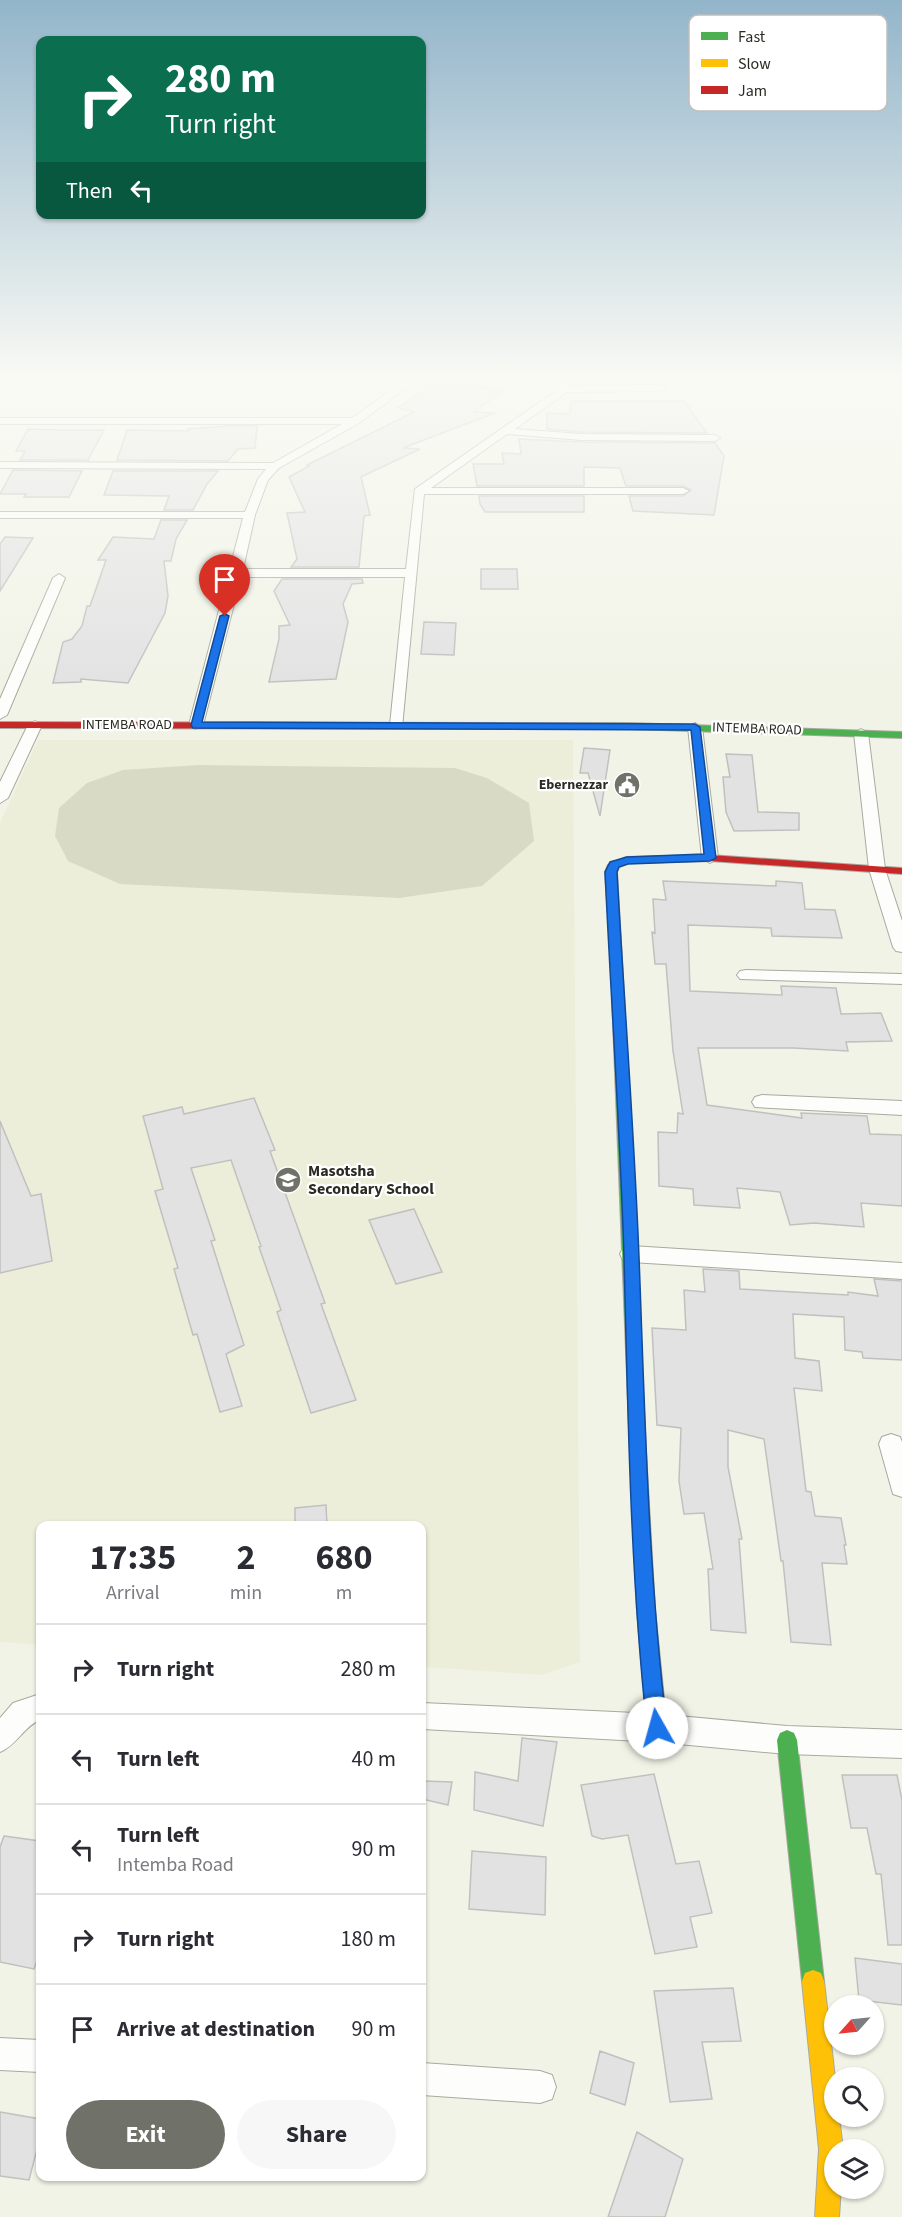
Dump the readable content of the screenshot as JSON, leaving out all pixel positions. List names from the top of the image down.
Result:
{
  "streets": {
    "street": ["INTEMBA ROAD"]
  },
  "places": {
    "public building": ["Ebernezzar"],
    "school or university": ["Masotsha Secondary School"]
  },
  "legend": ["Fast", "Slow", "Jam"],
  "north": "bottom left",
  "page": {
    "turn": ["280 m", "Turn right"],
    "then": "Then",
    "eta": [
      "17:35",
      "Arrival",
      "2",
      "min",
      "680",
      "m"
    ],
    "list": [
      {
        "name": "Turn right",
        "value": "280 m"
      },
      {
        "name": "Turn left",
        "value": "40 m"
      },
      {
        "name": "Turn left",
        "note": "Intemba Road",
        "value": "90 m"
      },
      {
        "name": "Turn right",
        "value": "180 m"
      },
      {
        "name": "Arrive at destination",
        "value": "90 m"
      }
    ],
    "buttons": ["Exit", "Share"]
  }
}
